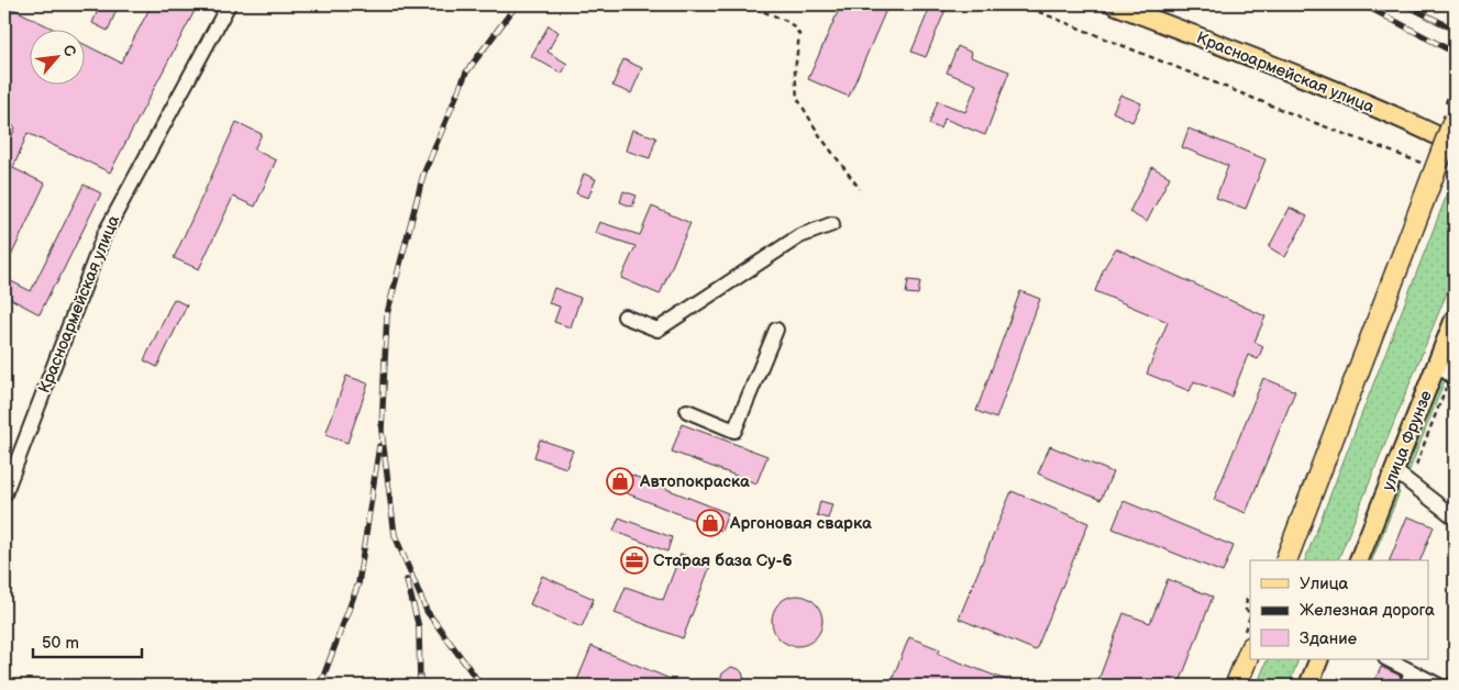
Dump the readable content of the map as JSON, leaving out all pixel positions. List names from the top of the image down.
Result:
{
  "streets": {
    "main road": ["Красноармейская улица", "улица Фрунзе"]
  },
  "places": {
    "shop": ["Автопокраска", "Аргоновая сварка"],
    "office": ["Старая база Су-6"]
  },
  "legend": ["Улица", "Железная дорога", "Здание"],
  "scale_bar": "50 m",
  "north": "top right"
}
